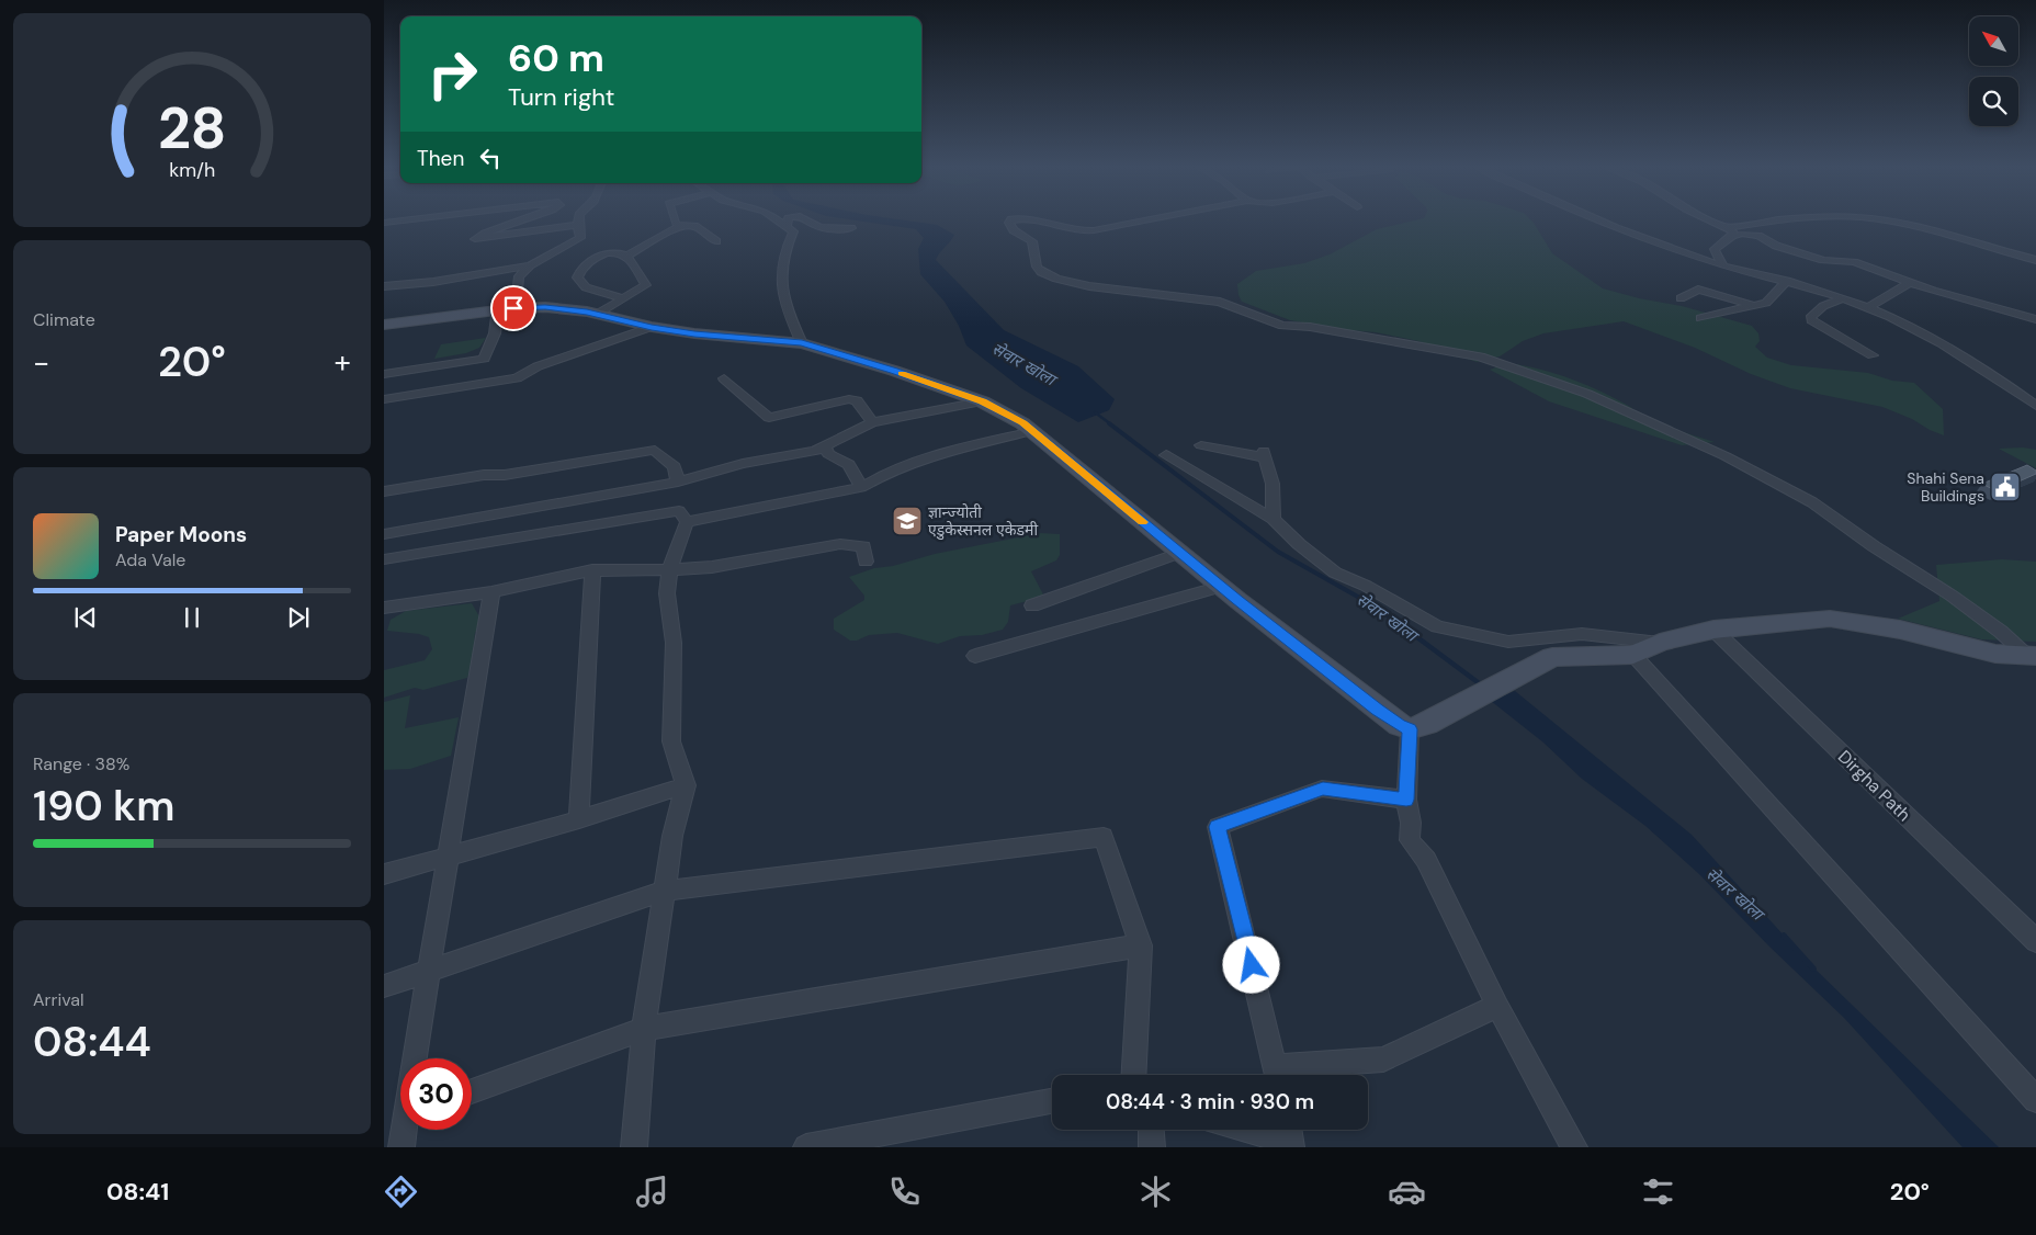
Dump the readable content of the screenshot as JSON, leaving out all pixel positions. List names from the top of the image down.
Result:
{
  "streets": {
    "street": ["Dirgha Path"]
  },
  "water": ["सेवार खोला"],
  "places": {
    "public building": ["Shahi Sena Buildings"],
    "school or university": ["ज्ञान्ज्योती एडुकेस्सनल एकेडमी"]
  },
  "north": "top left",
  "page": {
    "turn": ["60 m", "Turn right"],
    "then": "Then",
    "tile": [
      "Climate",
      ["Range · 38%", "190 km"],
      ["Arrival", "08:44"]
    ],
    "heat": ["−", "20°", "+"],
    "song": ["Paper Moons", "Ada Vale"],
    "limit": "30",
    "trip": "08:44 · 3 min · 930 m",
    "tabs": ["08:41", "20°"],
    "gauge": ["28", "km/h"]
  }
}
